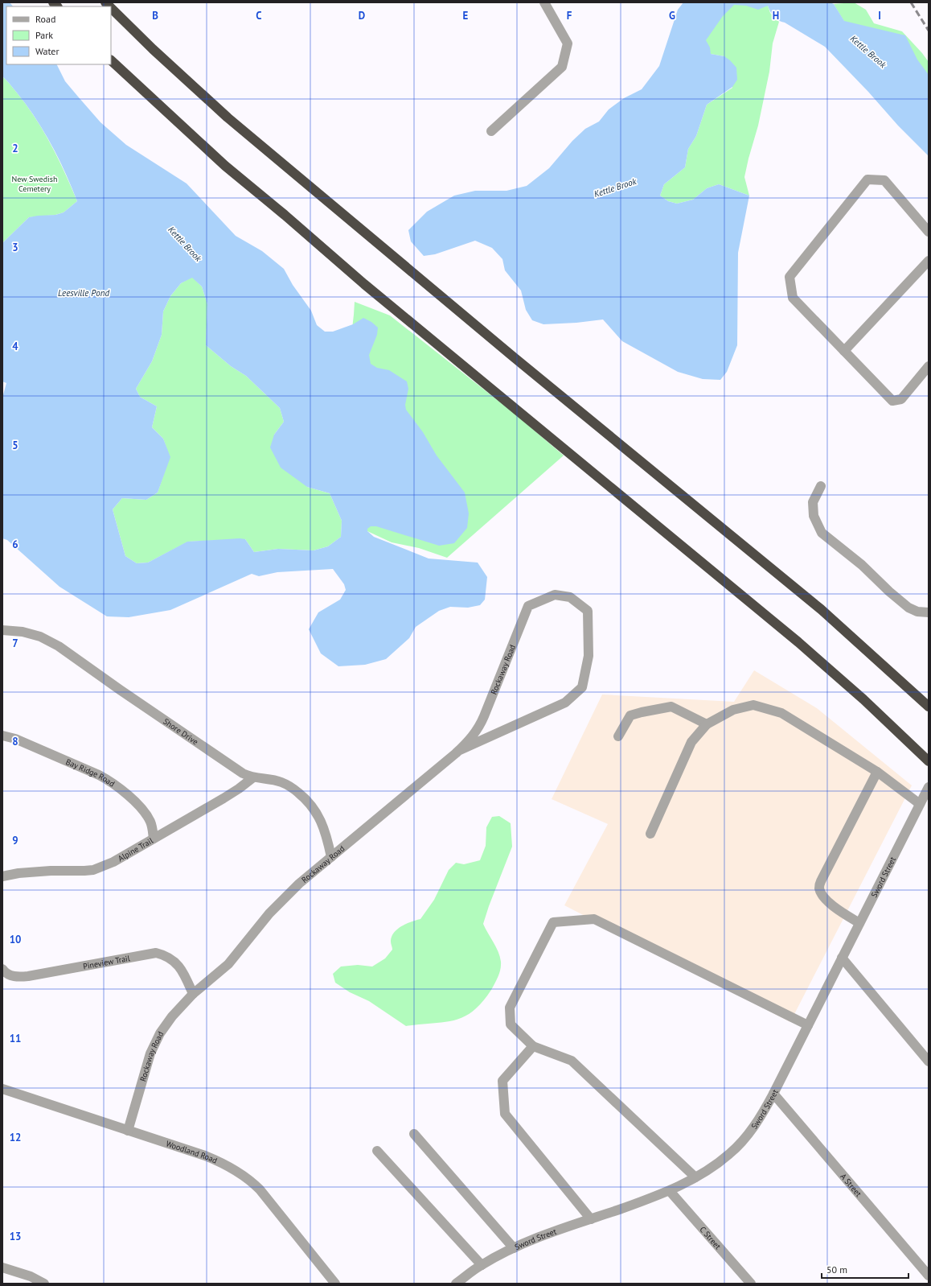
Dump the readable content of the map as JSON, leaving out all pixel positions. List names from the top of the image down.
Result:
{
  "streets": {
    "street": [
      "Rockaway Road",
      "Shore Drive",
      "Bay Ridge Road",
      "Alpine Trail",
      "Sword Street",
      "Pineview Trail",
      "Woodland Road",
      "A Street",
      "C Street"
    ]
  },
  "crossings": [
    ["Rockaway Road", "Shore Drive"],
    ["Rockaway Road", "Pineview Trail"],
    ["Rockaway Road", "Woodland Road"],
    ["Shore Drive", "Alpine Trail"],
    ["Bay Ridge Road", "Alpine Trail"],
    ["Sword Street", "A Street"],
    ["Sword Street", "C Street"]
  ],
  "water": ["Kettle Brook", "Leesville Pond"],
  "parks": ["New Swedish Cemetery"],
  "legend": ["Road", "Park", "Water"],
  "scale_bar": "50 m",
  "grid": {
    "columns": [
      "B",
      "C",
      "D",
      "E",
      "F",
      "G",
      "H",
      "I"
    ],
    "rows": [
      "2",
      "3",
      "4",
      "5",
      "6",
      "7",
      "8",
      "9",
      "10",
      "11",
      "12",
      "13"
    ]
  }
}
